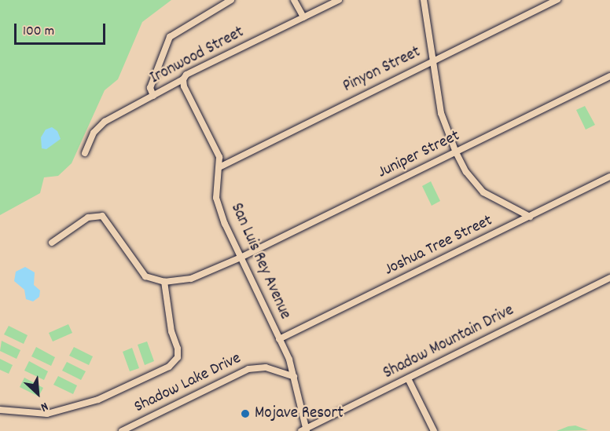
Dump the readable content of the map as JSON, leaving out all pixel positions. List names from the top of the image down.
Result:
{
  "streets": {
    "street": [
      "Ironwood Street",
      "Pinyon Street",
      "Juniper Street",
      "Joshua Tree Street",
      "San Luis Rey Avenue",
      "Shadow Mountain Drive",
      "Shadow Lake Drive"
    ]
  },
  "crossings": [
    ["Ironwood Street", "San Luis Rey Avenue"],
    ["Pinyon Street", "San Luis Rey Avenue"],
    ["Juniper Street", "San Luis Rey Avenue"],
    ["Joshua Tree Street", "San Luis Rey Avenue"],
    ["San Luis Rey Avenue", "Shadow Mountain Drive"],
    ["San Luis Rey Avenue", "Shadow Lake Drive"]
  ],
  "places": ["Mojave Resort"],
  "scale_bar": "100 m",
  "north": "bottom right"
}
